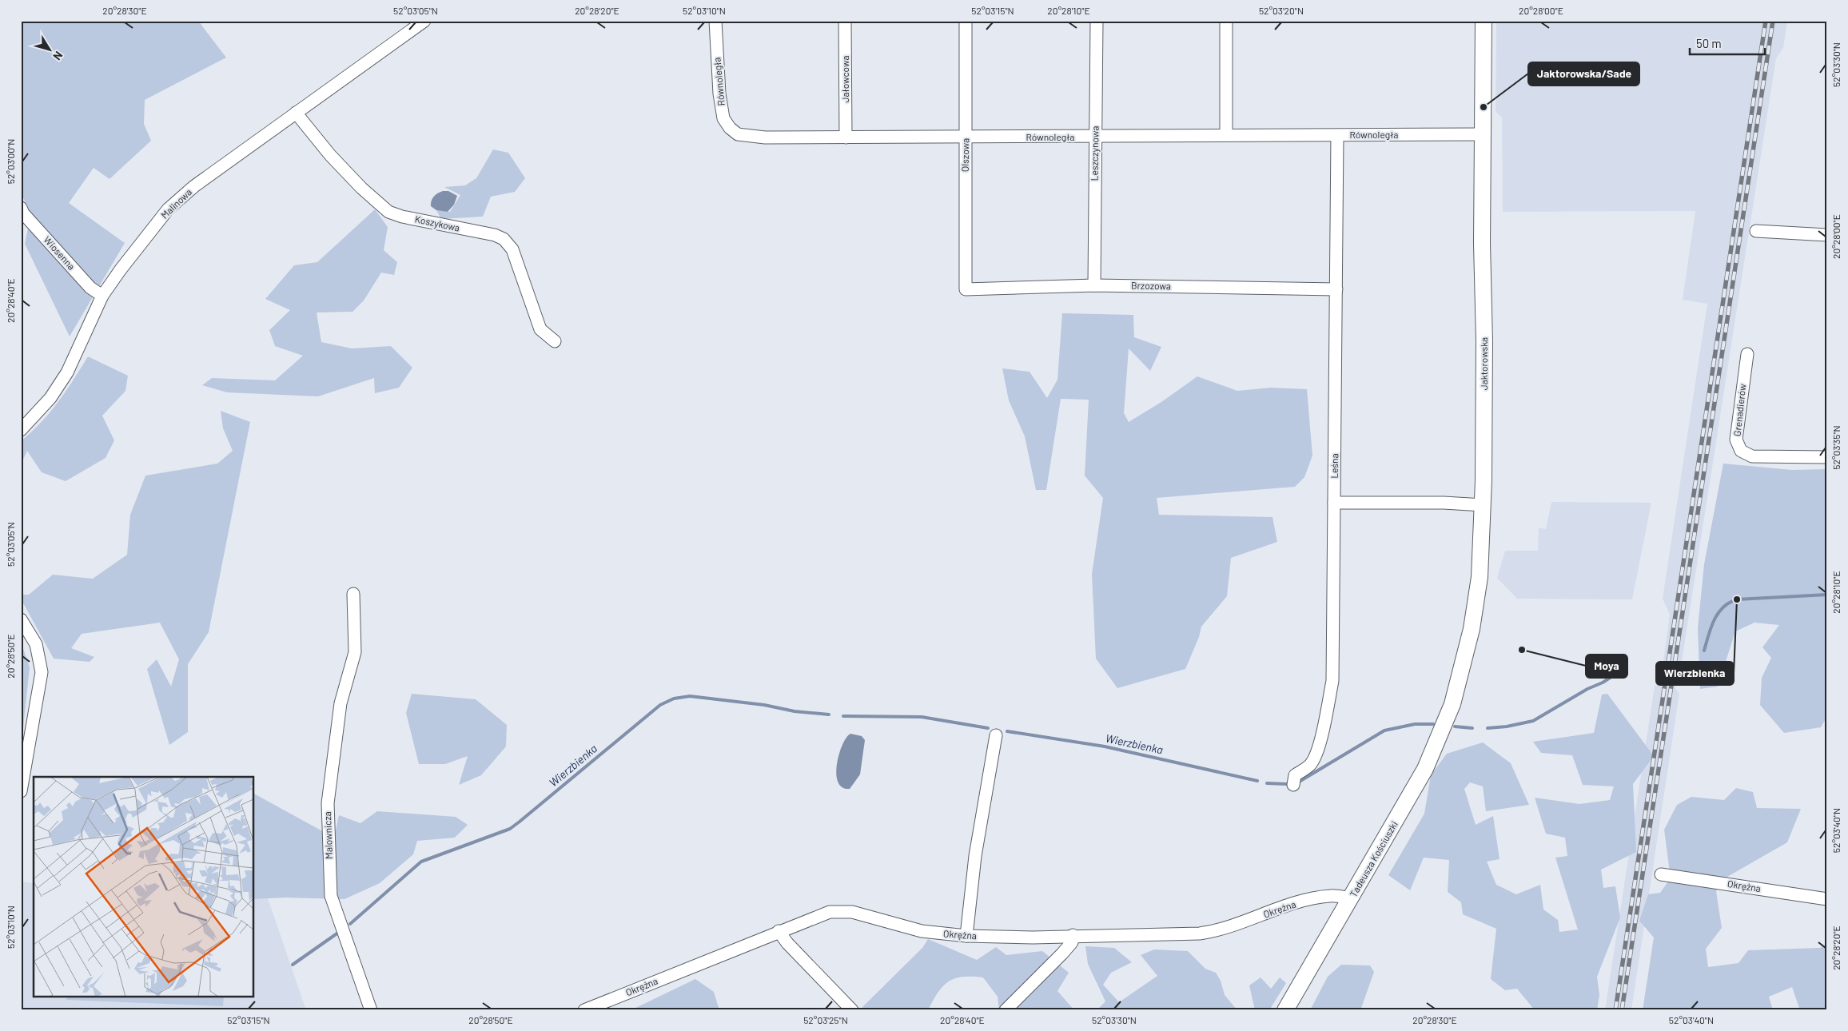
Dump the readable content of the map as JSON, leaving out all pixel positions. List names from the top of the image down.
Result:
{
  "streets": {
    "main road": ["Jaktorowska", "Tadeusza Kościuszki"],
    "street": [
      "Jałowcowa",
      "Równoległa",
      "Leszczynowa",
      "Olszowa",
      "Malinowa",
      "Koszykowa",
      "Wiosenna",
      "Brzozowa",
      "Grenadierów",
      "Leśna",
      "Malownicza",
      "Okrężna"
    ]
  },
  "crossings": [
    ["Jałowcowa", "Równoległa"],
    ["Równoległa", "Leszczynowa"],
    ["Równoległa", "Olszowa"],
    ["Równoległa", "Jaktorowska"],
    ["Równoległa", "Leśna"],
    ["Leszczynowa", "Brzozowa"],
    ["Olszowa", "Brzozowa"],
    ["Malinowa", "Koszykowa"],
    ["Malinowa", "Wiosenna"],
    ["Brzozowa", "Leśna"],
    ["Jaktorowska", "Tadeusza Kościuszki"],
    ["Tadeusza Kościuszki", "Okrężna"]
  ],
  "water": ["Wierzbienka"],
  "places": ["Jaktorowska/Sade", "Wierzbienka", "Moya"],
  "scale_bar": "50 m",
  "north": "bottom right",
  "coordinates": [
    "20°28'30\"E",
    "52°03'05\"N",
    "20°28'20\"E",
    "52°03'10\"N",
    "52°03'15\"N",
    "20°28'10\"E",
    "52°03'20\"N",
    "20°28'00\"E",
    "52°03'30\"N",
    "52°03'00\"N",
    "20°28'40\"E",
    "52°03'35\"N",
    "20°28'50\"E",
    "52°03'40\"N",
    "52°03'25\"N"
  ]
}
